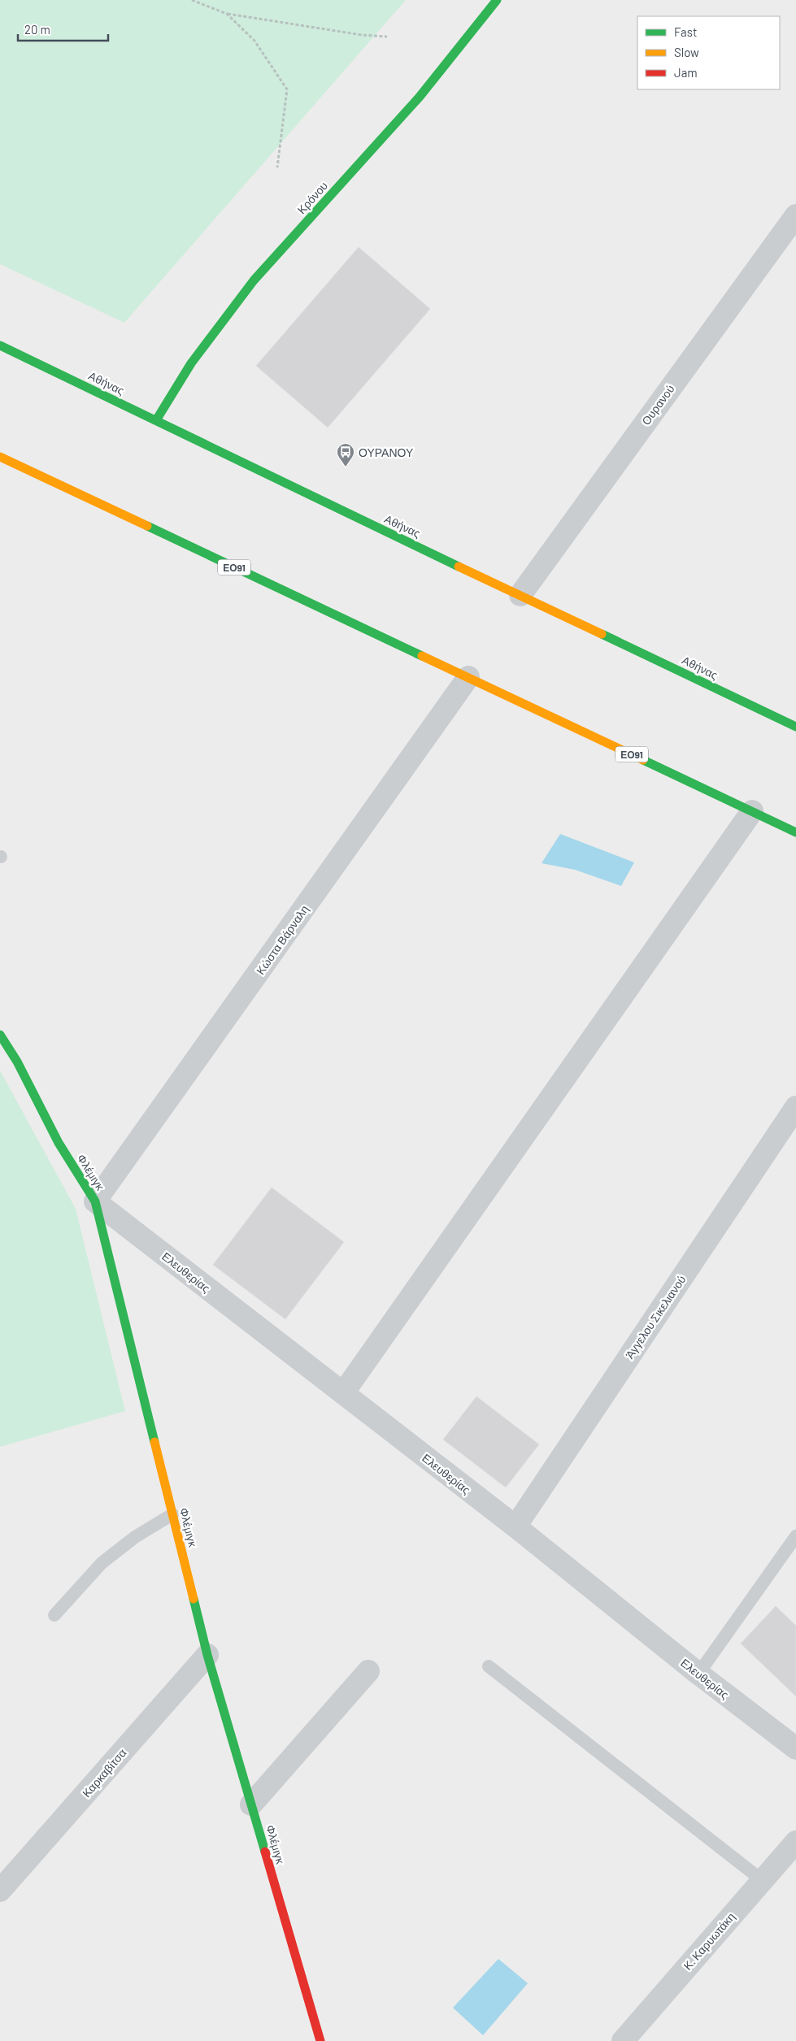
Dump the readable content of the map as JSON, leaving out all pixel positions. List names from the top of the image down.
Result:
{
  "streets": {
    "main road": [
      "Κρόνου",
      "Αθήνας",
      "ΕΟ91",
      "Φλέμιγκ"
    ],
    "street": [
      "Ουρανού",
      "Κώστα Βάρναλη",
      "Ελευθερίας",
      "Άγγελου Σικελιανού",
      "Καρκαβίτσα",
      "Κ. Καρυωτάκη"
    ]
  },
  "crossings": [
    ["Κρόνου", "Αθήνας"],
    ["Αθήνας", "Ουρανού"],
    ["ΕΟ91", "Κώστα Βάρναλη"],
    ["Κώστα Βάρναλη", "Φλέμιγκ"],
    ["Κώστα Βάρναλη", "Ελευθερίας"],
    ["Φλέμιγκ", "Ελευθερίας"],
    ["Φλέμιγκ", "Καρκαβίτσα"],
    ["Ελευθερίας", "Άγγελου Σικελιανού"]
  ],
  "places": {
    "bus stop": ["ΟΥΡΑΝΟΥ"]
  },
  "legend": ["Fast", "Slow", "Jam"],
  "scale_bar": "20 m"
}
